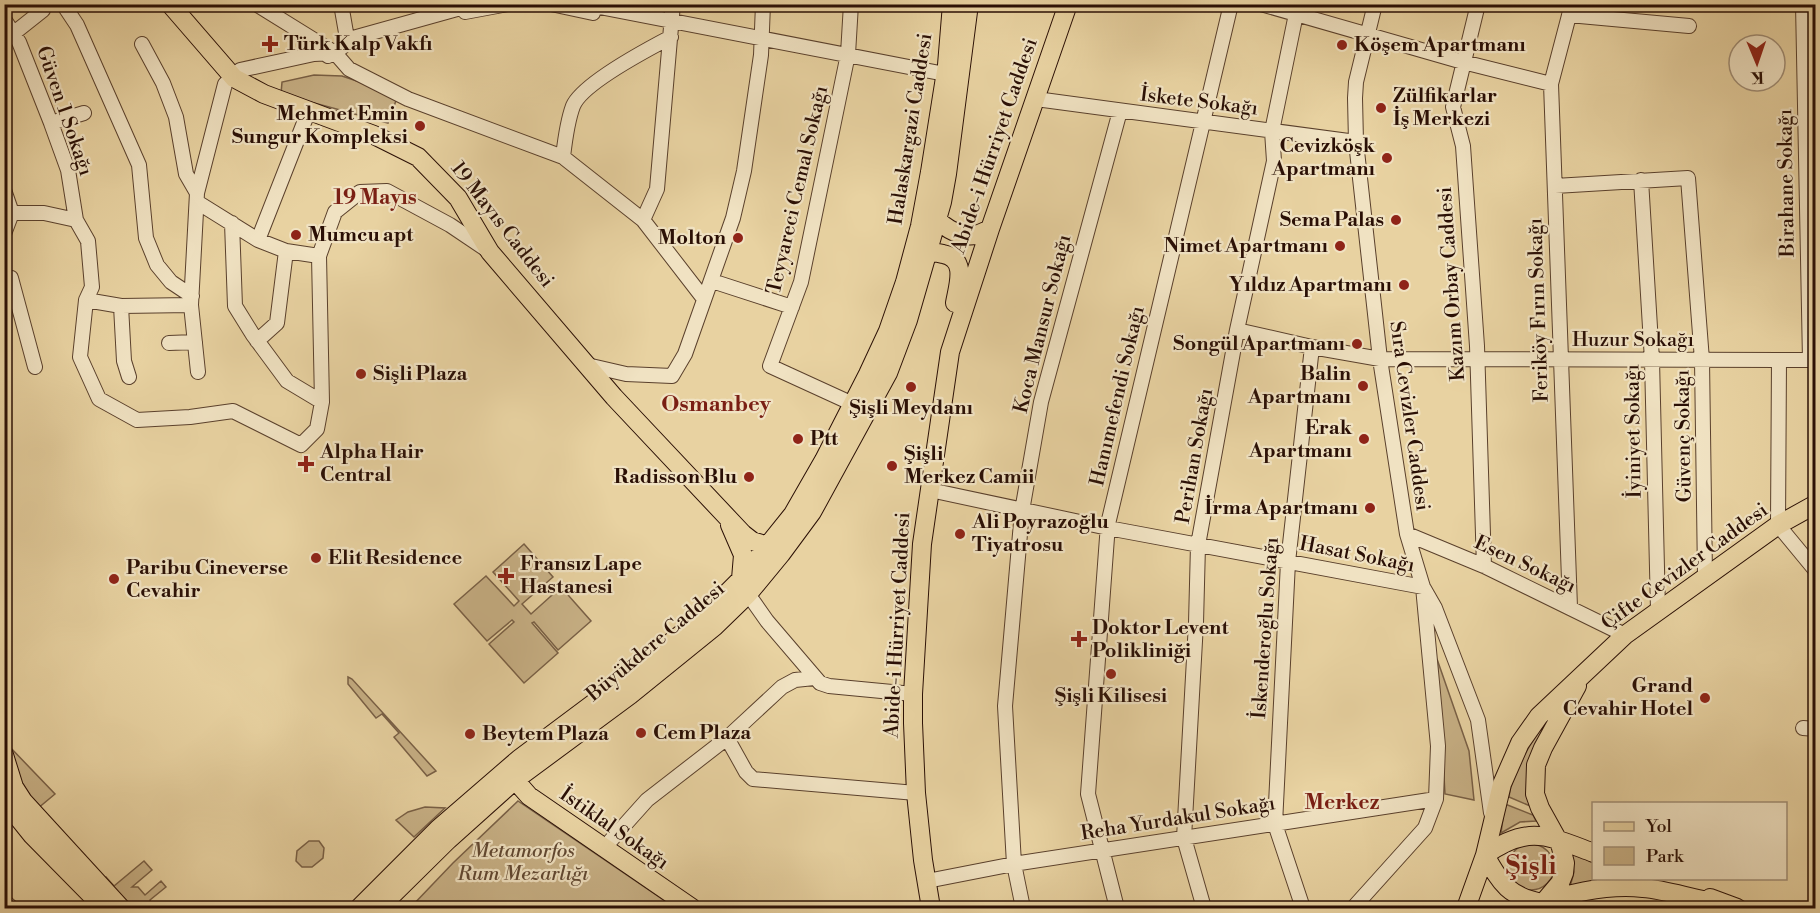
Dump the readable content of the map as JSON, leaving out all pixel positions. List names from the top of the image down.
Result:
{
  "streets": {
    "main road": [
      "Halaskargazi Caddesi",
      "Abide-i Hürriyet Caddesi",
      "19 Mayıs Caddesi",
      "Çifte Cevizler Caddesi",
      "Büyükdere Caddesi",
      "İstiklal Sokağı"
    ],
    "street": [
      "İskete Sokağı",
      "Güven 1 Sokağı",
      "Birahane Sokağı",
      "Teyyareci Cemal Sokağı",
      "Kazım Orbay Caddesi",
      "Feriköy Fırın Sokağı",
      "Koca Mansur Sokağı",
      "Huzur Sokağı",
      "Hanımefendi Sokağı",
      "Sıra Cevizler Caddesi",
      "İyiniyet Sokağı",
      "Güvenç Sokağı",
      "Perihan Sokağı",
      "Hasat Sokağı",
      "Esen Sokağı",
      "İskenderoğlu Sokağı",
      "Reha Yurdakul Sokağı"
    ]
  },
  "crossings": [
    ["İskete Sokağı", "Abide-i Hürriyet Caddesi"],
    ["İskete Sokağı", "Koca Mansur Sokağı"],
    ["İskete Sokağı", "Hanımefendi Sokağı"],
    ["İskete Sokağı", "Sıra Cevizler Caddesi"],
    ["İskete Sokağı", "Perihan Sokağı"],
    ["Halaskargazi Caddesi", "Büyükdere Caddesi"],
    ["Abide-i Hürriyet Caddesi", "Hasat Sokağı"],
    ["Abide-i Hürriyet Caddesi", "Reha Yurdakul Sokağı"],
    ["Birahane Sokağı", "Huzur Sokağı"],
    ["Teyyareci Cemal Sokağı", "Büyükdere Caddesi"],
    ["19 Mayıs Caddesi", "Büyükdere Caddesi"],
    ["Kazım Orbay Caddesi", "Huzur Sokağı"],
    ["Kazım Orbay Caddesi", "Esen Sokağı"],
    ["Feriköy Fırın Sokağı", "Huzur Sokağı"],
    ["Feriköy Fırın Sokağı", "Güvenç Sokağı"],
    ["Feriköy Fırın Sokağı", "Esen Sokağı"],
    ["Koca Mansur Sokağı", "Hasat Sokağı"],
    ["Koca Mansur Sokağı", "Reha Yurdakul Sokağı"],
    ["Huzur Sokağı", "Sıra Cevizler Caddesi"],
    ["Huzur Sokağı", "İyiniyet Sokağı"],
    ["Huzur Sokağı", "Güvenç Sokağı"],
    ["Huzur Sokağı", "Perihan Sokağı"],
    ["Huzur Sokağı", "İskenderoğlu Sokağı"],
    ["Hanımefendi Sokağı", "Hasat Sokağı"],
    ["Hanımefendi Sokağı", "Reha Yurdakul Sokağı"],
    ["Sıra Cevizler Caddesi", "Hasat Sokağı"],
    ["Sıra Cevizler Caddesi", "Esen Sokağı"],
    ["Sıra Cevizler Caddesi", "Çifte Cevizler Caddesi"],
    ["İyiniyet Sokağı", "Güvenç Sokağı"],
    ["İyiniyet Sokağı", "Çifte Cevizler Caddesi"],
    ["Güvenç Sokağı", "Çifte Cevizler Caddesi"],
    ["Perihan Sokağı", "Hasat Sokağı"],
    ["Perihan Sokağı", "Reha Yurdakul Sokağı"],
    ["Hasat Sokağı", "İskenderoğlu Sokağı"],
    ["Esen Sokağı", "Çifte Cevizler Caddesi"],
    ["İskenderoğlu Sokağı", "Reha Yurdakul Sokağı"],
    ["Büyükdere Caddesi", "İstiklal Sokağı"]
  ],
  "districts": [
    "19 Mayıs",
    "Osmanbey",
    "Merkez",
    "Şişli"
  ],
  "parks": ["Metamorfos Rum Mezarlığı"],
  "places": {
    "health": [
      "Türk Kalp Vakfı",
      "Alpha Hair Central",
      "Fransız Lape Hastanesi",
      "Doktor Levent Polikliniği"
    ],
    "other": [
      "Köşem Apartmanı",
      "Zülfikarlar İş Merkezi",
      "Mehmet Emin Sungur Kompleksi",
      "Cevizköşk Apartmanı",
      "Sema Palas",
      "Mumcu apt",
      "Molton",
      "Nimet Apartmanı",
      "Yıldız Apartmanı",
      "Songül Apartmanı",
      "Sişli Plaza",
      "Balin Apartmanı",
      "Şişli Meydanı",
      "Ptt",
      "Erak Apartmanı",
      "Şişli Merkez Camii",
      "Radisson Blu",
      "İrma Apartmanı",
      "Ali Poyrazoğlu Tiyatrosu",
      "Elit Residence",
      "Paribu Cineverse Cevahir",
      "Şişli Kilisesi",
      "Grand Cevahir Hotel",
      "Cem Plaza",
      "Beytem Plaza"
    ]
  },
  "legend": ["Yol", "Park"],
  "north": "bottom"
}
